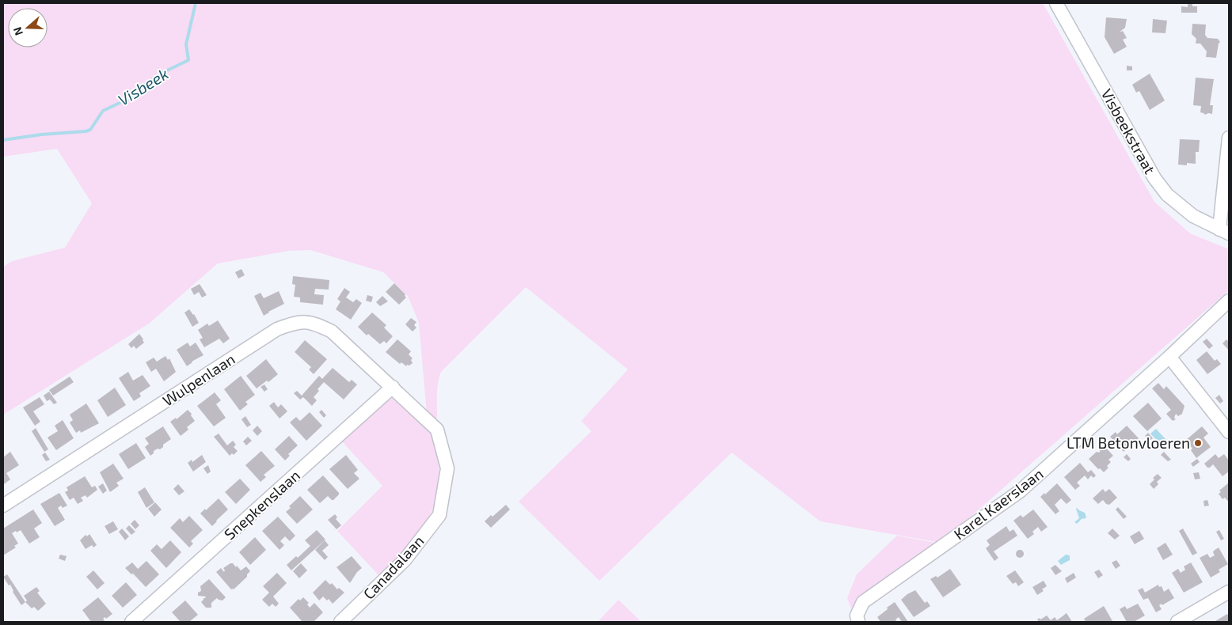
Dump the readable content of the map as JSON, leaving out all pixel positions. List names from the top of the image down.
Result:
{
  "streets": {
    "street": [
      "Visbeekstraat",
      "Wulpenlaan",
      "Karel Kaerslaan",
      "Snepkenslaan",
      "Canadalaan"
    ]
  },
  "crossings": [
    ["Wulpenlaan", "Snepkenslaan"],
    ["Wulpenlaan", "Canadalaan"],
    ["Snepkenslaan", "Canadalaan"]
  ],
  "water": ["Visbeek"],
  "places": ["LTM Betonvloeren"],
  "north": "left"
}
